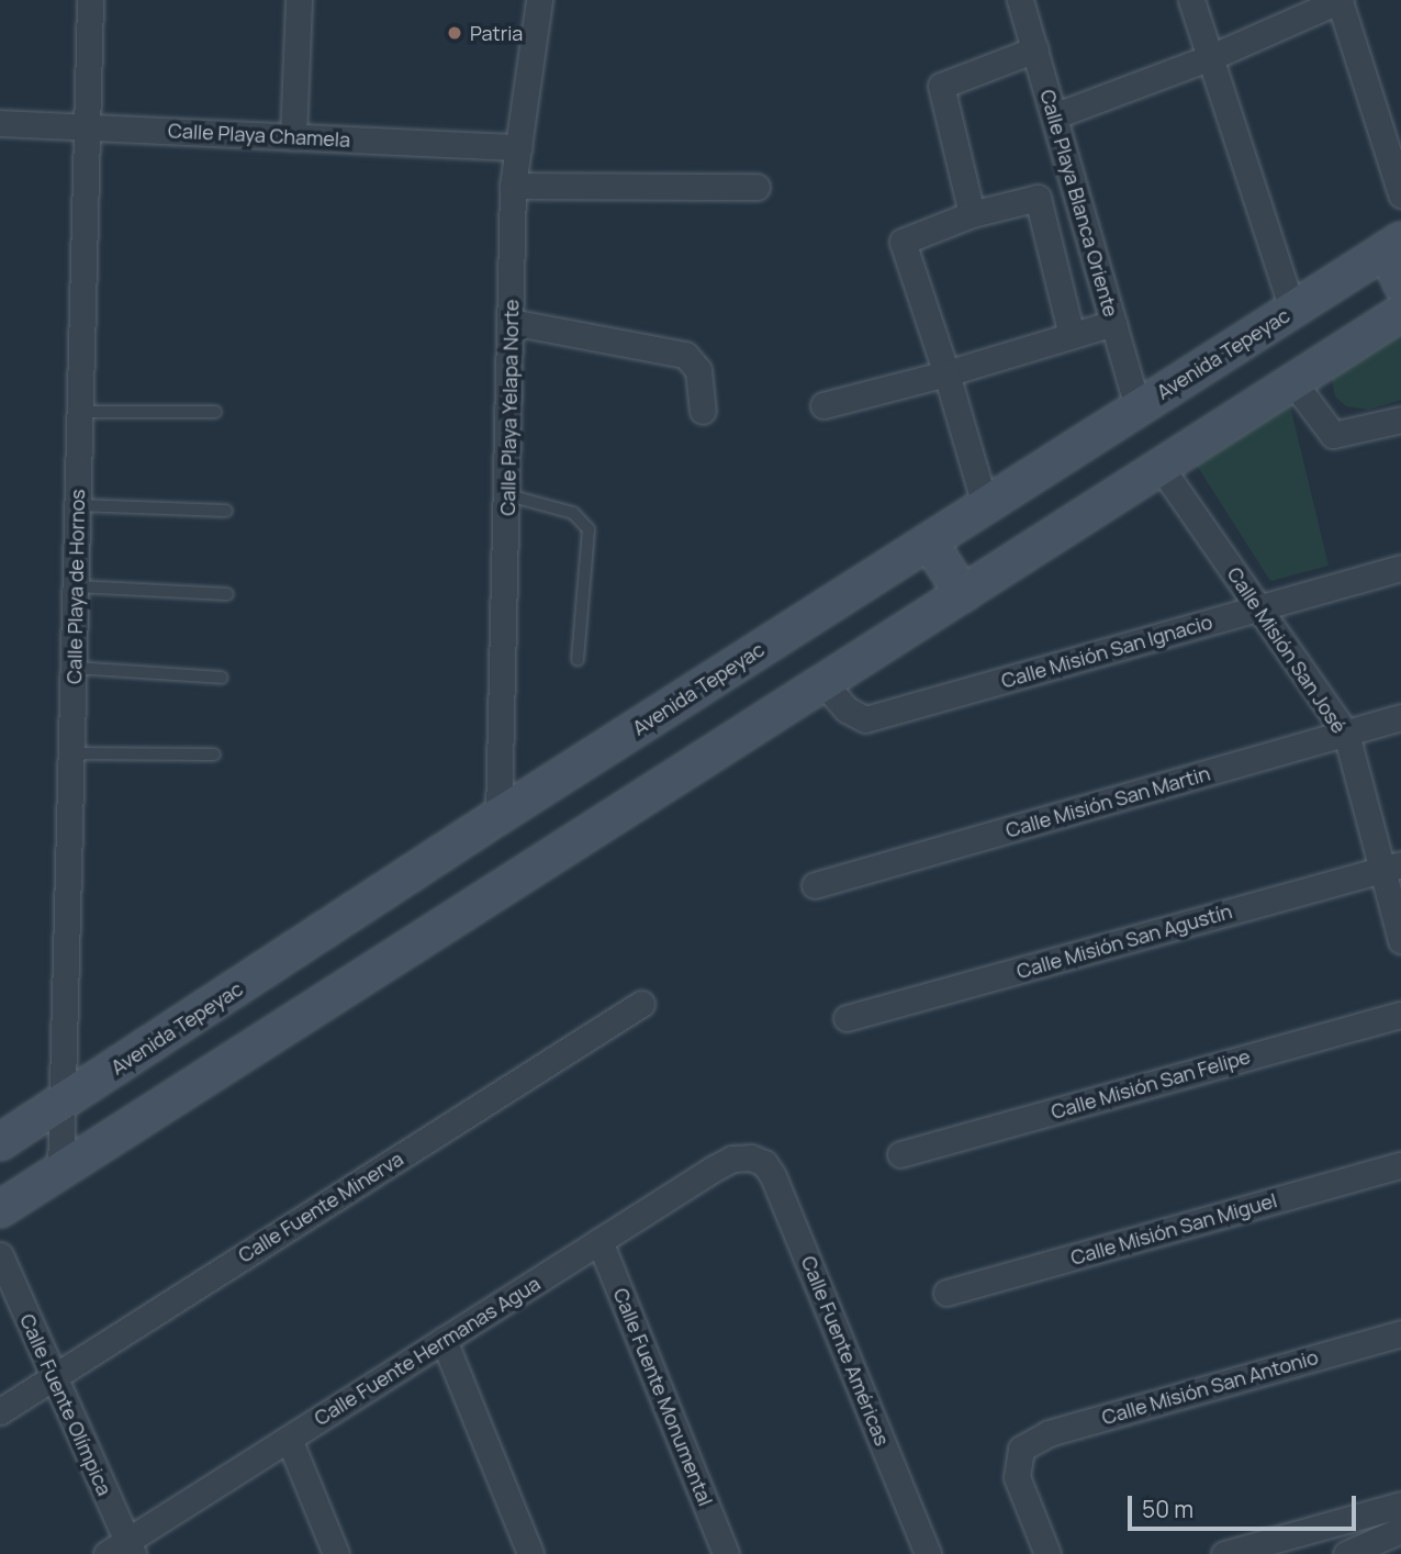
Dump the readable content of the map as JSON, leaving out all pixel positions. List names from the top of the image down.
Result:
{
  "streets": {
    "street": [
      "Calle Playa Chamela",
      "Calle Playa Blanca Oriente",
      "Avenida Tepeyac",
      "Calle Playa Yelapa Norte",
      "Calle Playa de Hornos",
      "Calle Misión San José",
      "Calle Misión San Ignacio",
      "Calle Misión San Martin",
      "Calle Misión San Agustín",
      "Calle Misión San Felipe",
      "Calle Fuente Minerva",
      "Calle Misión San Miguel",
      "Calle Fuente Hermanas Agua",
      "Calle Fuente Américas",
      "Calle Misión San Antonio",
      "Calle Fuente Monumental",
      "Calle Fuente Olímpica"
    ]
  },
  "crossings": [
    ["Calle Playa Chamela", "Calle Playa Yelapa Norte"],
    ["Calle Playa Chamela", "Calle Playa de Hornos"],
    ["Calle Playa Blanca Oriente", "Avenida Tepeyac"],
    ["Avenida Tepeyac", "Calle Playa Yelapa Norte"],
    ["Avenida Tepeyac", "Calle Playa de Hornos"],
    ["Calle Misión San José", "Calle Misión San Ignacio"],
    ["Calle Misión San José", "Calle Misión San Martin"],
    ["Calle Misión San José", "Calle Misión San Agustín"],
    ["Calle Fuente Minerva", "Calle Fuente Olímpica"],
    ["Calle Fuente Hermanas Agua", "Calle Fuente Américas"],
    ["Calle Fuente Hermanas Agua", "Calle Fuente Monumental"],
    ["Calle Fuente Hermanas Agua", "Calle Fuente Olímpica"]
  ],
  "places": ["Patria"],
  "scale_bar": "50 m"
}
